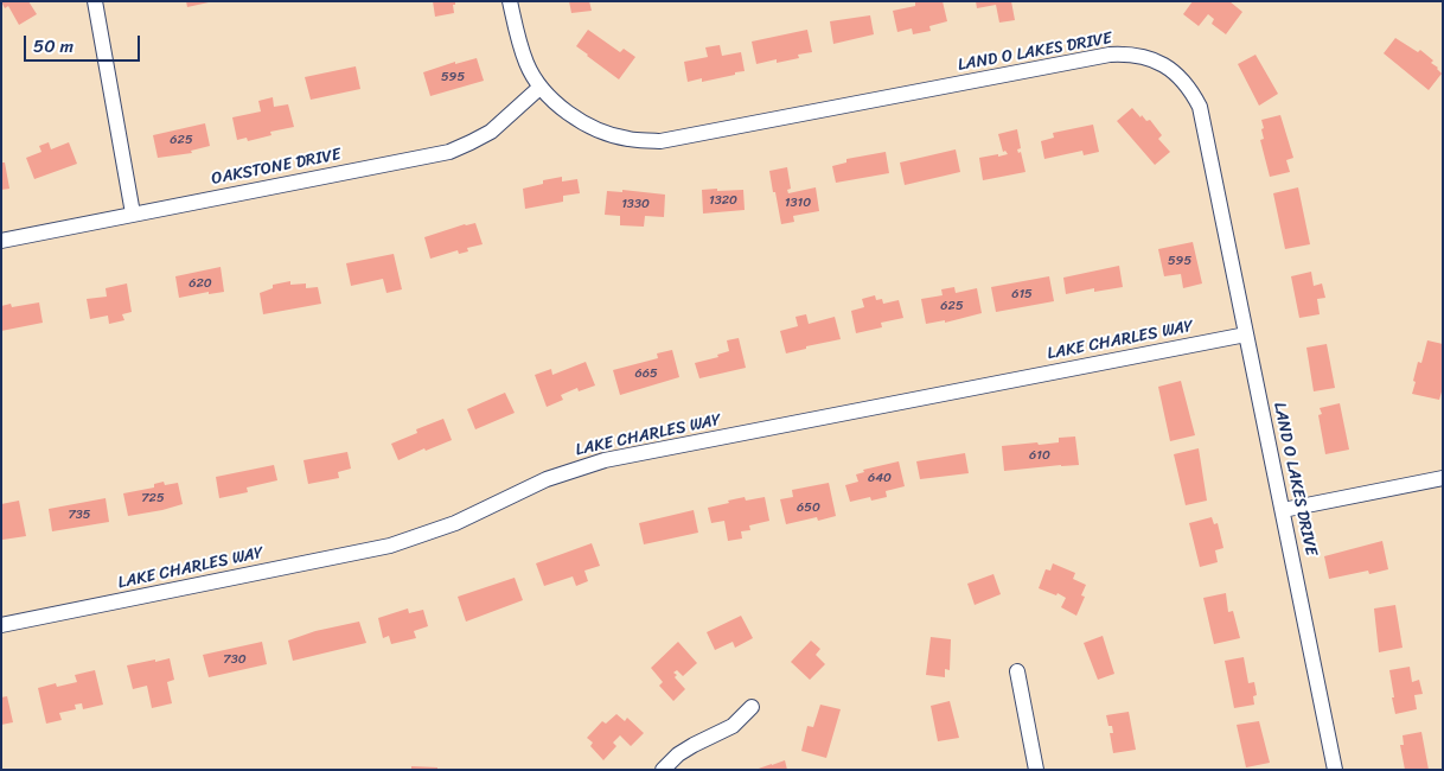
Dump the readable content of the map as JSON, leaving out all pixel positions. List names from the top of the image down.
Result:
{
  "streets": {
    "street": ["LAND O LAKES DRIVE", "OAKSTONE DRIVE", "LAKE CHARLES WAY"]
  },
  "crossings": [
    ["LAND O LAKES DRIVE", "OAKSTONE DRIVE"],
    ["LAND O LAKES DRIVE", "LAKE CHARLES WAY"]
  ],
  "house_numbers": [
    "595",
    "625",
    "1320",
    "1310",
    "1330",
    "595",
    "620",
    "615",
    "625",
    "665",
    "610",
    "640",
    "725",
    "650",
    "735",
    "730"
  ],
  "scale_bar": "50 m"
}
